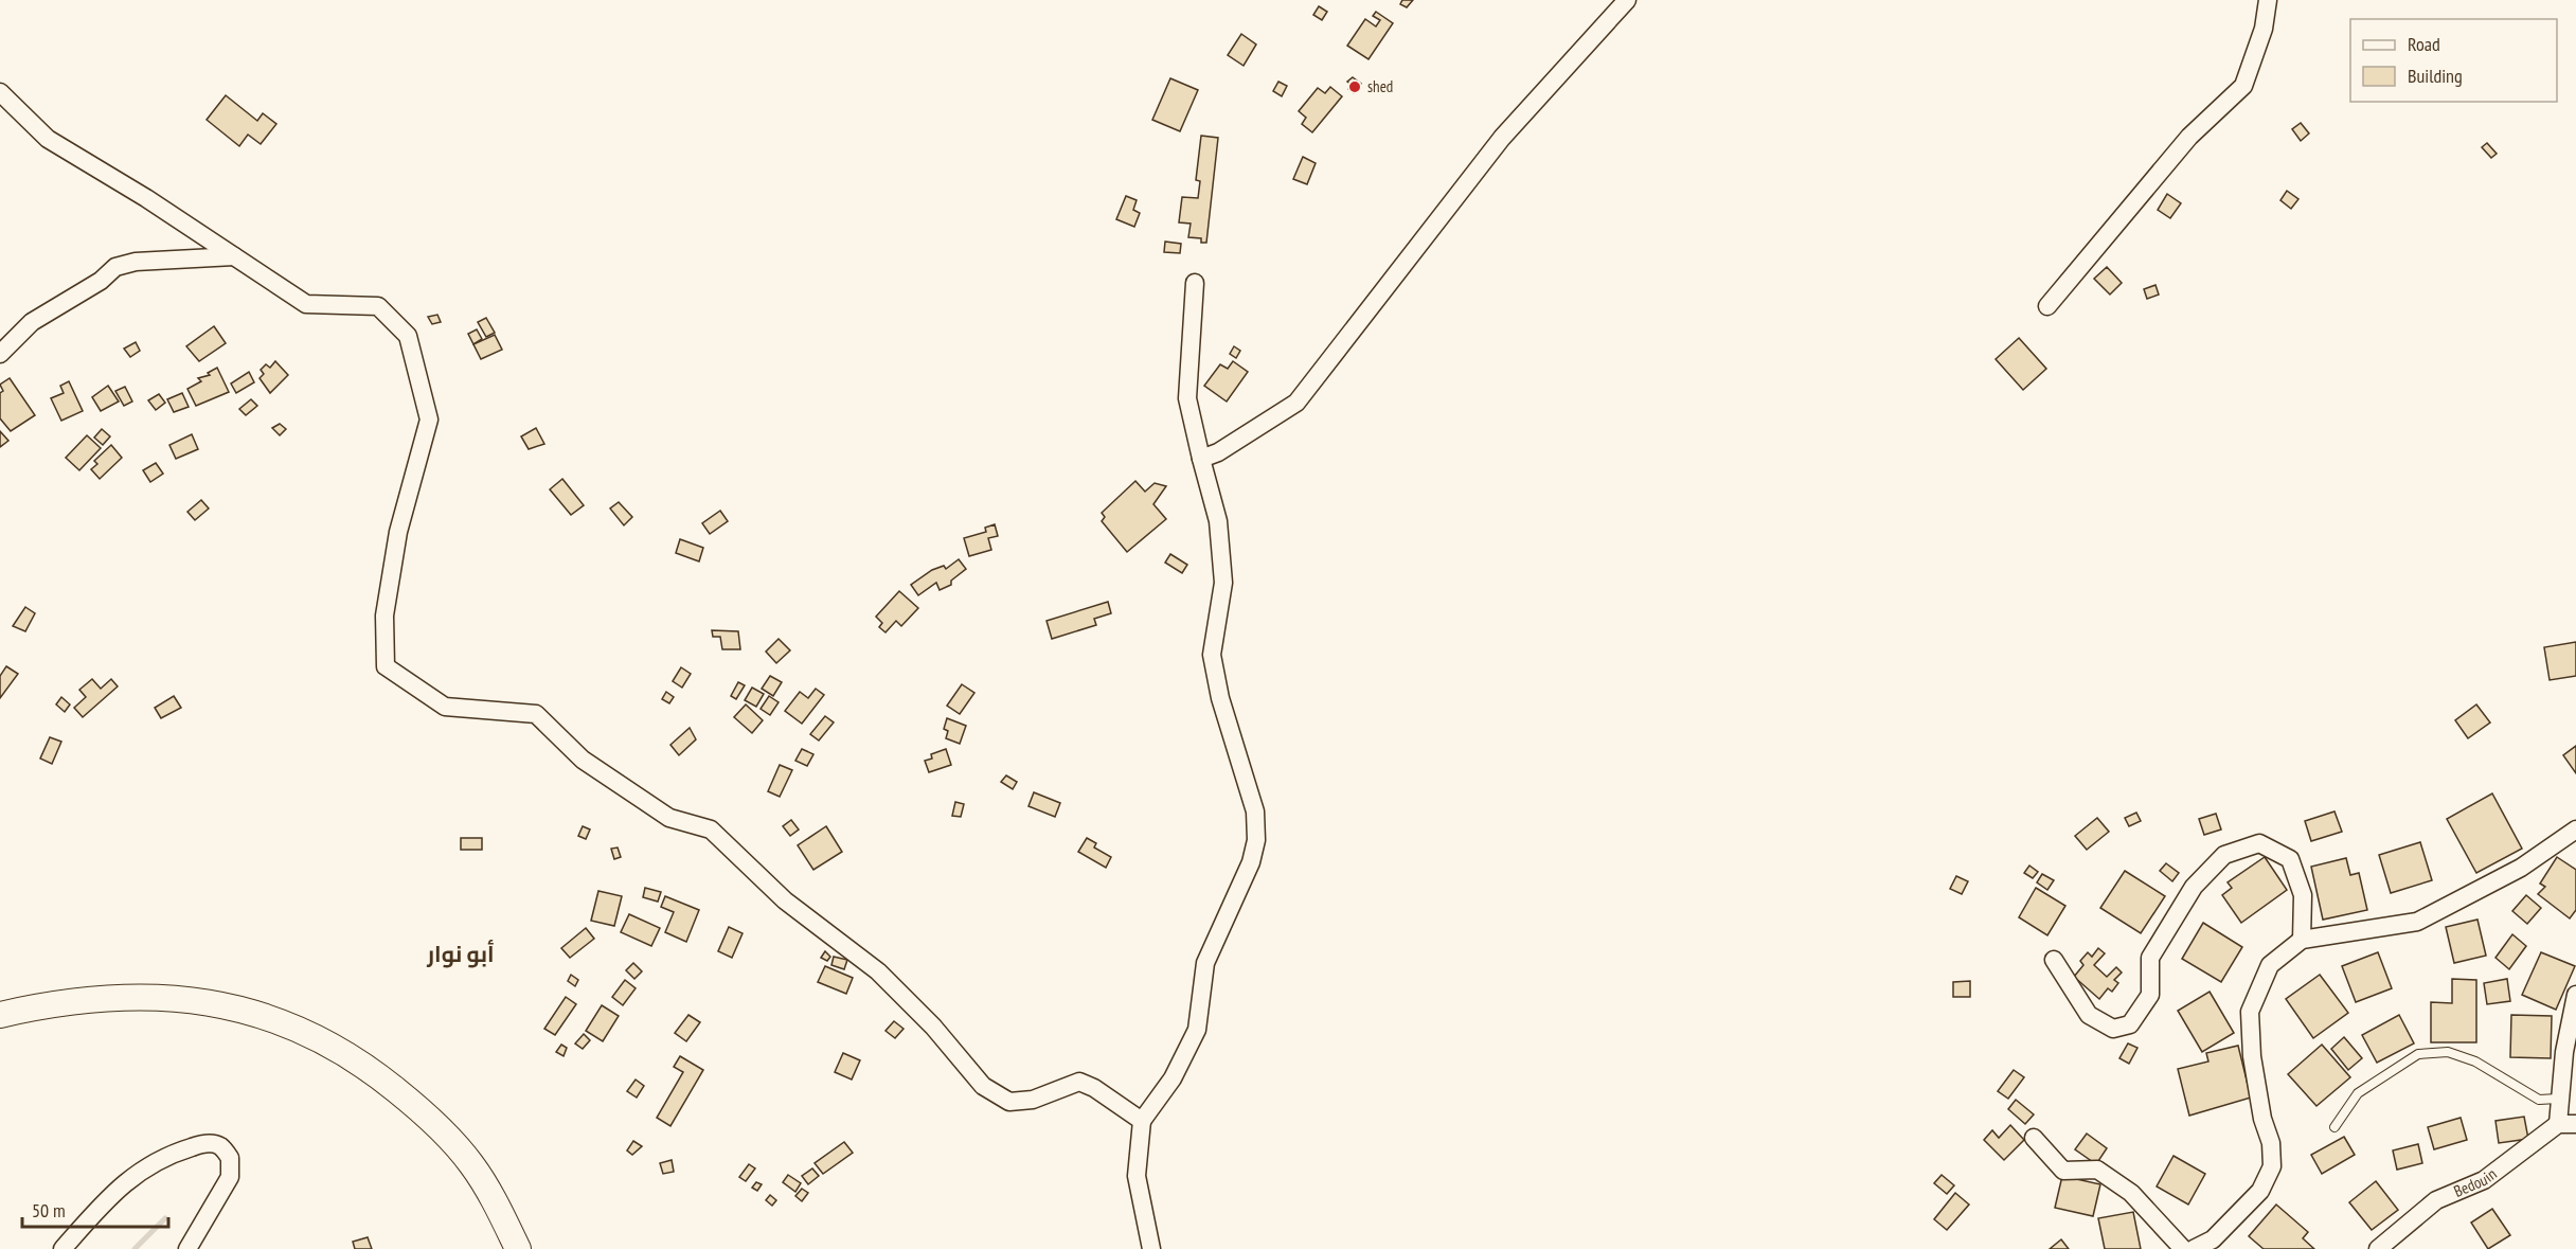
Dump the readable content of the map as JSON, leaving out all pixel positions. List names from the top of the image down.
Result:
{
  "streets": {
    "street": ["Bedouin"]
  },
  "districts": ["أبو نوار"],
  "places": ["shed"],
  "legend": ["Road", "Building"],
  "scale_bar": "50 m"
}
